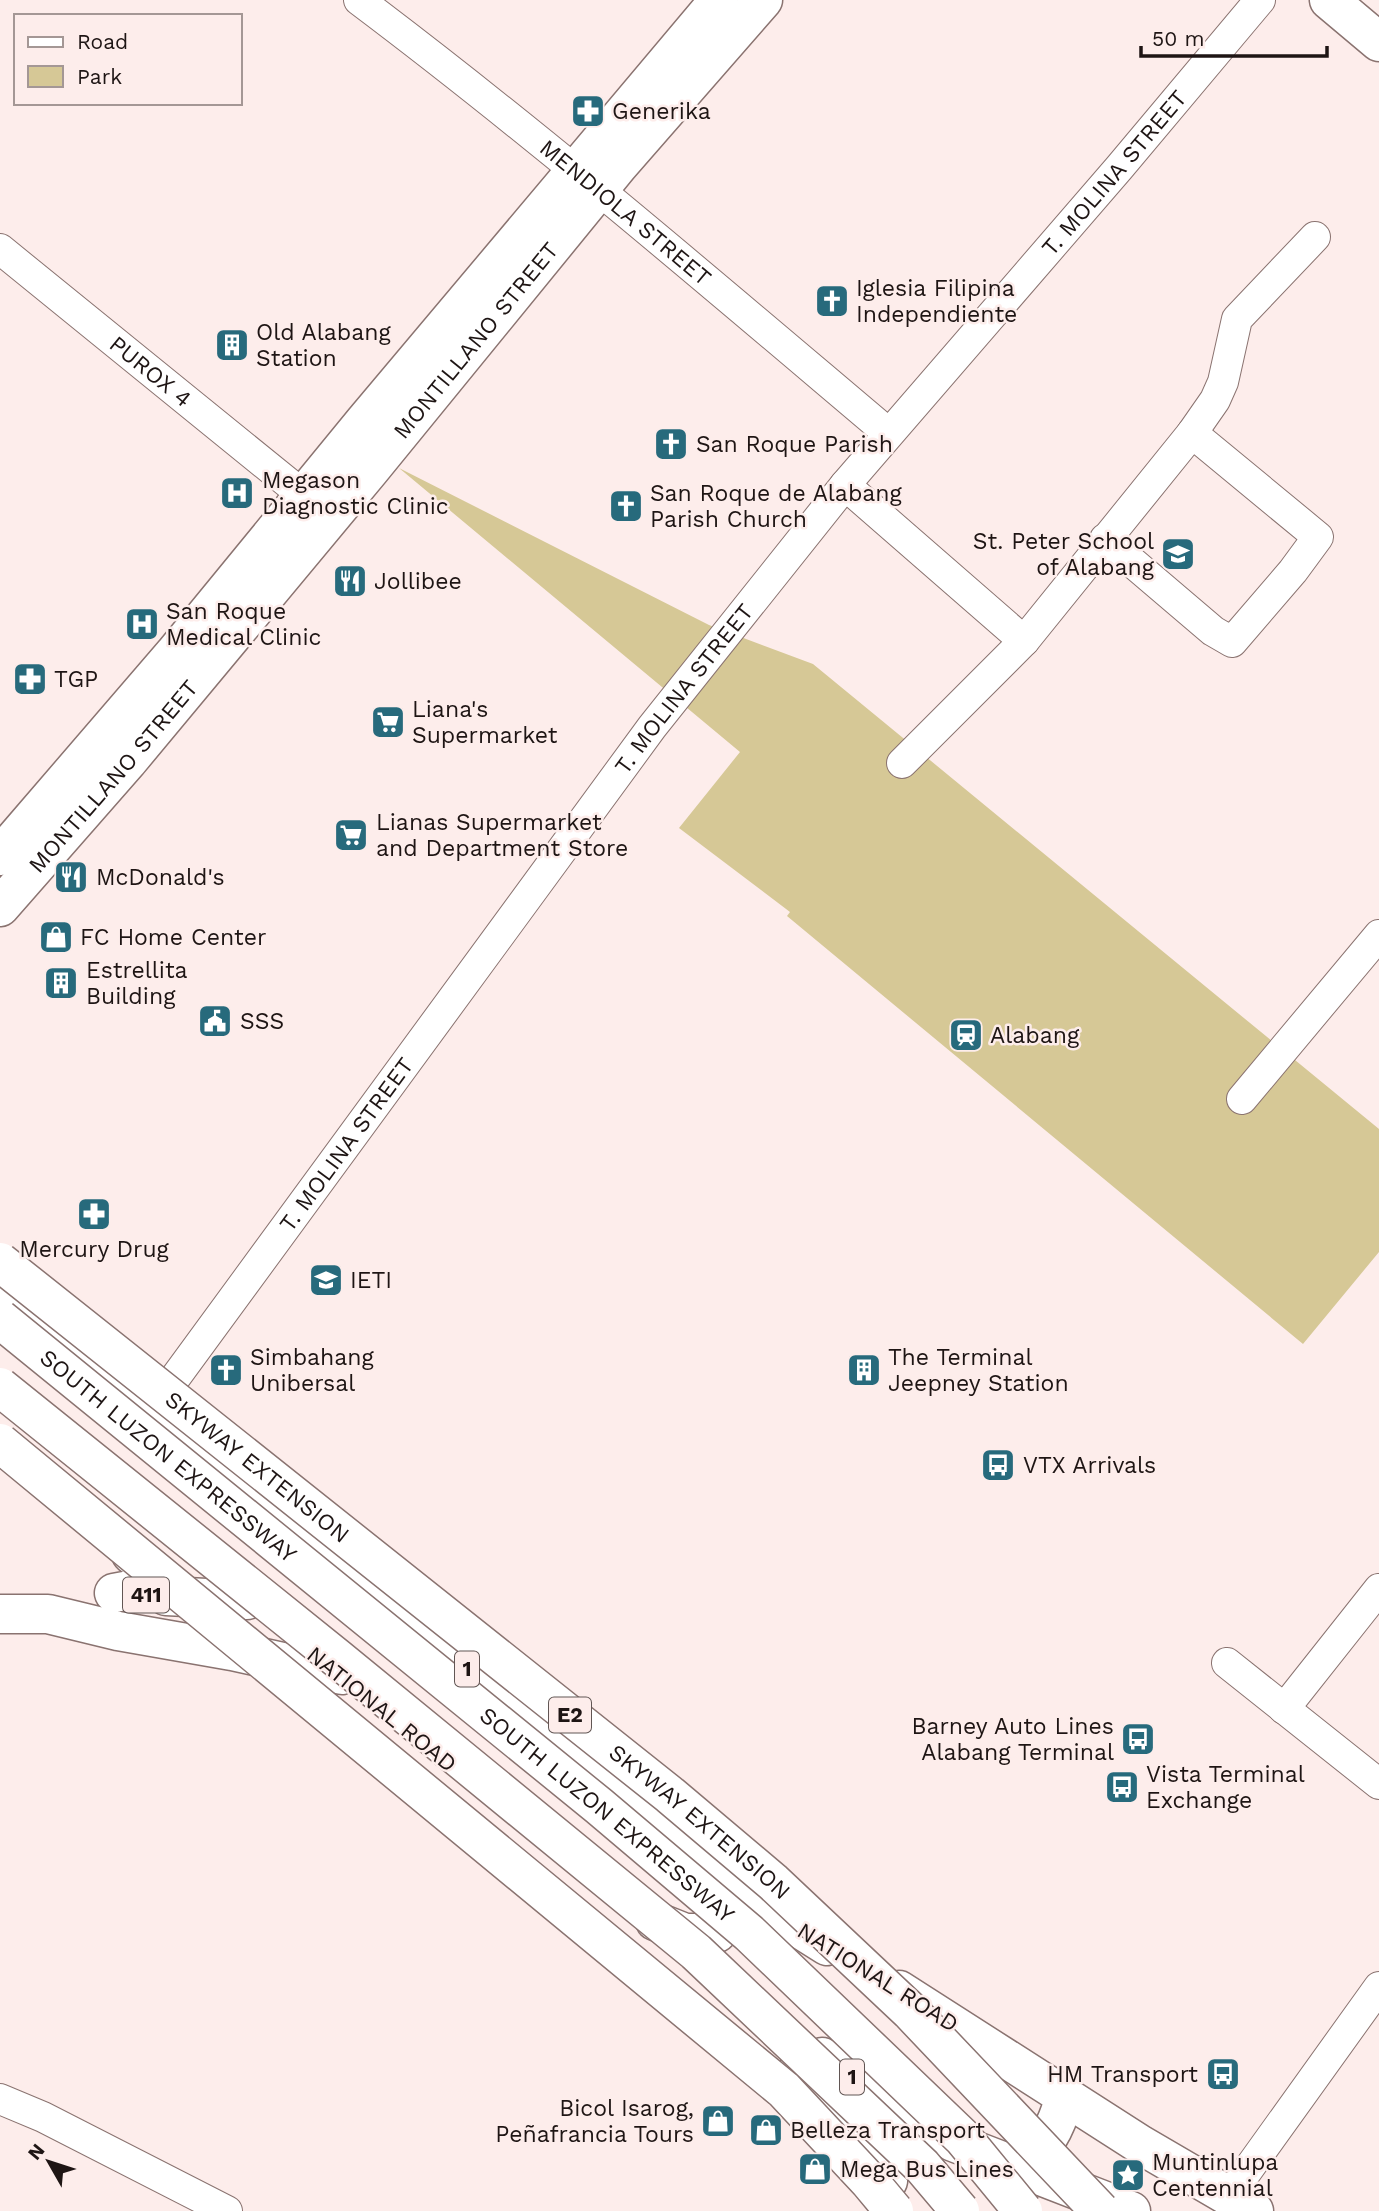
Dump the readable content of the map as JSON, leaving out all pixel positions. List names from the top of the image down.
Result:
{
  "streets": {
    "main road": [
      "MONTILLANO STREET",
      "SOUTH LUZON EXPRESSWAY",
      "SKYWAY EXTENSION",
      "411",
      "1",
      "NATIONAL ROAD",
      "E2"
    ],
    "street": ["T. MOLINA STREET", "MENDIOLA STREET", "PUROX 4"]
  },
  "crossings": [
    ["T. MOLINA STREET", "MENDIOLA STREET"],
    ["T. MOLINA STREET", "NATIONAL ROAD"],
    ["MENDIOLA STREET", "MONTILLANO STREET"],
    ["MONTILLANO STREET", "PUROX 4"],
    ["411", "NATIONAL ROAD"]
  ],
  "places": {
    "pharmacy": ["Generika", "TGP", "Mercury Drug"],
    "church": [
      "Iglesia Filipina Independiente",
      "San Roque Parish",
      "San Roque de Alabang Parish Church",
      "Simbahang Unibersal"
    ],
    "building": ["Old Alabang Station", "Estrellita Building", "The Terminal Jeepney Station"],
    "hospital": ["Megason Diagnostic Clinic", "San Roque Medical Clinic"],
    "school or university": ["St. Peter School of Alabang", "IETI"],
    "restaurant": ["Jollibee", "McDonald's"],
    "supermarket": ["Liana's Supermarket", "Lianas Supermarket and Department Store"],
    "shop": [
      "FC Home Center",
      "Bicol Isarog, Peñafrancia Tours",
      "Belleza Transport",
      "Mega Bus Lines"
    ],
    "public building": ["SSS"],
    "station": ["Alabang"],
    "bus stop": [
      "VTX Arrivals",
      "Barney Auto Lines Alabang Terminal",
      "Vista Terminal Exchange",
      "HM Transport"
    ],
    "place": ["Muntinlupa Centennial"]
  },
  "legend": ["Road", "Park"],
  "scale_bar": "50 m",
  "north": "top left"
}
